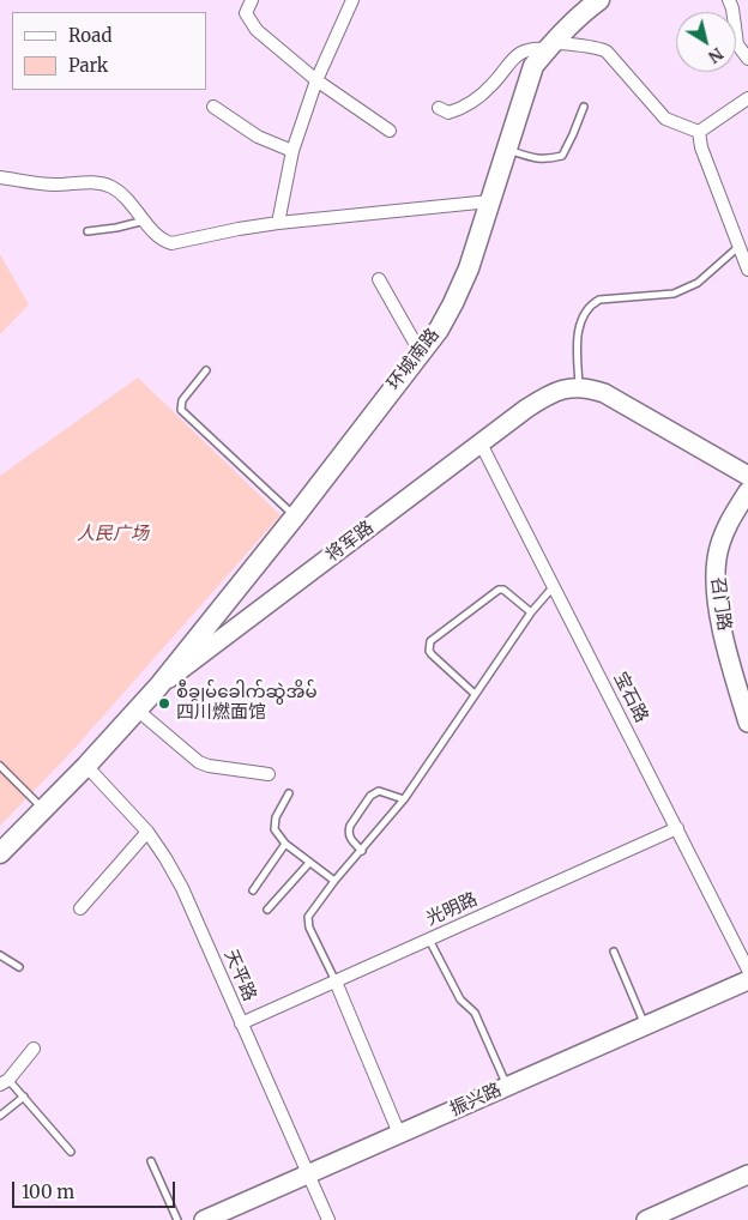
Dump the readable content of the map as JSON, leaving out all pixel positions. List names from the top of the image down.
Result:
{
  "streets": {
    "main road": [
      "环城南路",
      "将军路",
      "召门路",
      "振兴路"
    ],
    "street": ["宝石路", "光明路", "天平路"]
  },
  "crossings": [
    ["环城南路", "将军路"],
    ["将军路", "宝石路"],
    ["将军路", "天平路"],
    ["宝石路", "光明路"],
    ["光明路", "天平路"],
    ["天平路", "振兴路"]
  ],
  "parks": ["人民广场"],
  "places": ["စီချွမ်ခေါက်ဆွဲအိမ် 四川燃面馆"],
  "legend": ["Road", "Park"],
  "scale_bar": "100 m",
  "north": "bottom right"
}
